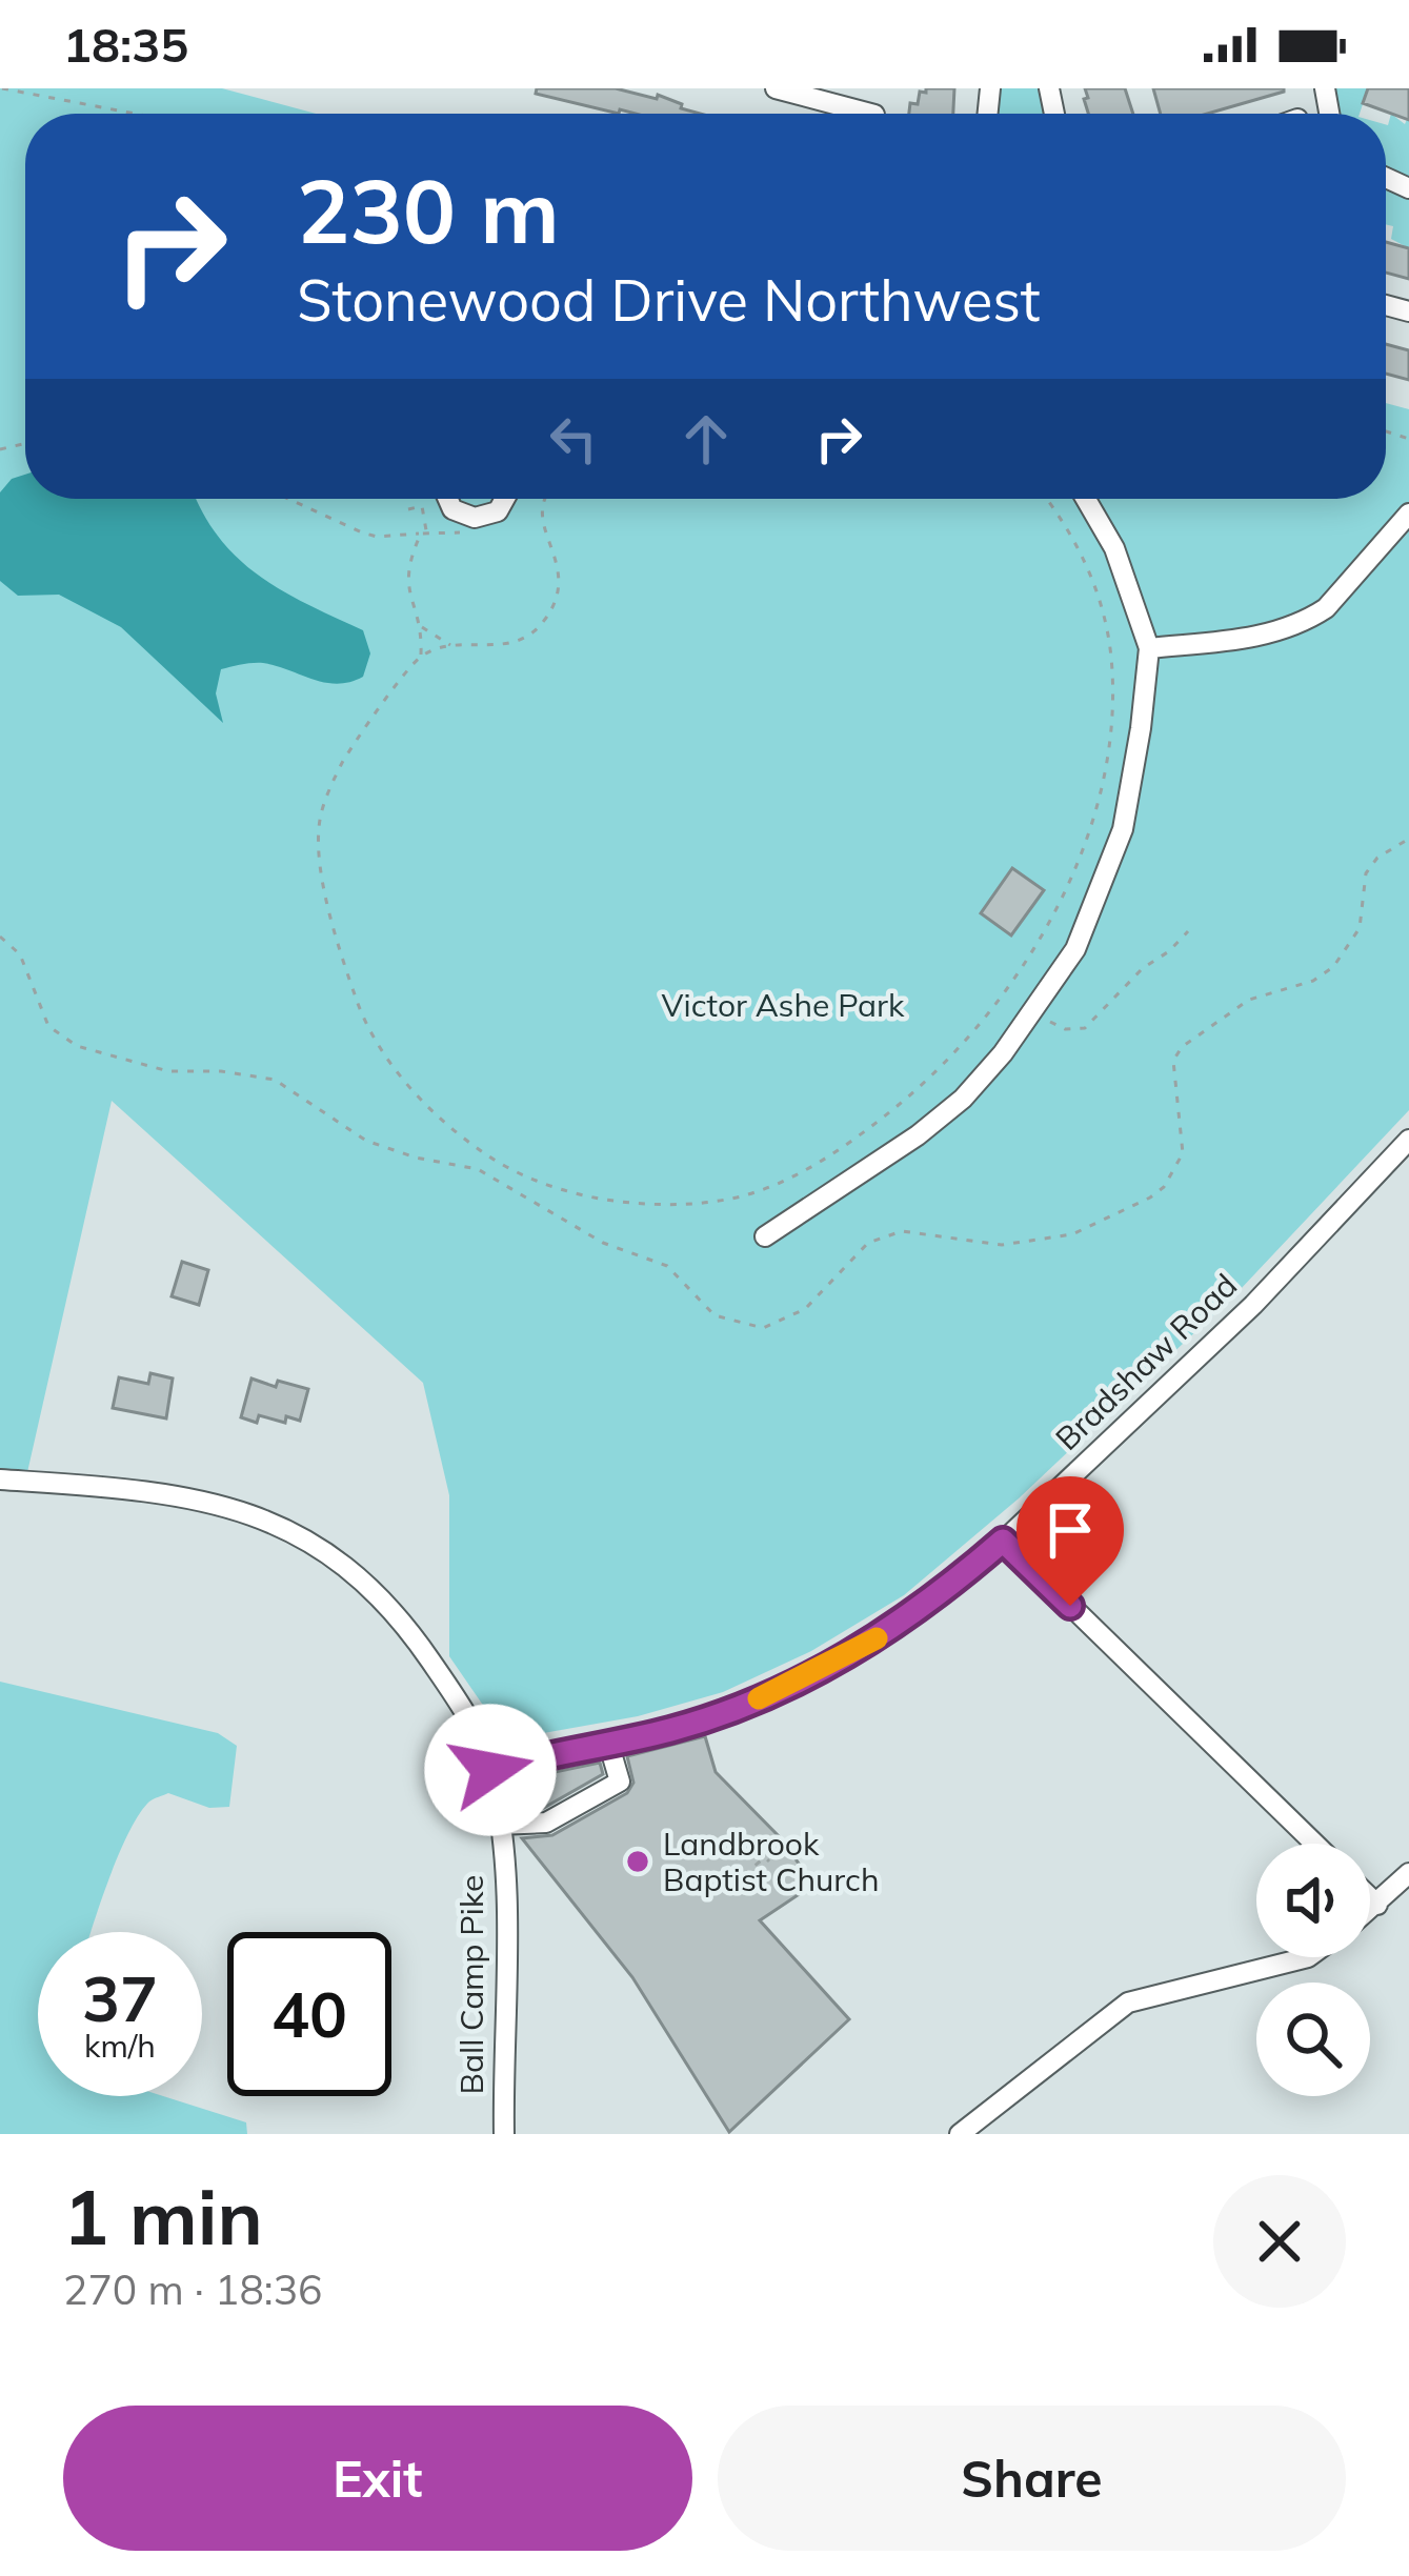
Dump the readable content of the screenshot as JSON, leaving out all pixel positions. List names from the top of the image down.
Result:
{
  "streets": {
    "street": ["Bradshaw Road", "Ball Camp Pike"]
  },
  "crossings": [
    ["Bradshaw Road", "Ball Camp Pike"]
  ],
  "parks": ["Victor Ashe Park"],
  "places": ["Landbrook Baptist Church"],
  "page": {
    "status": "18:35",
    "turn": ["230 m", "Stonewood Drive Northwest"],
    "speed": "37 km/h",
    "limit": "40",
    "heading": ["1 min", "270 m · 18:36"],
    "buttons": ["Exit", "Share"]
  }
}
